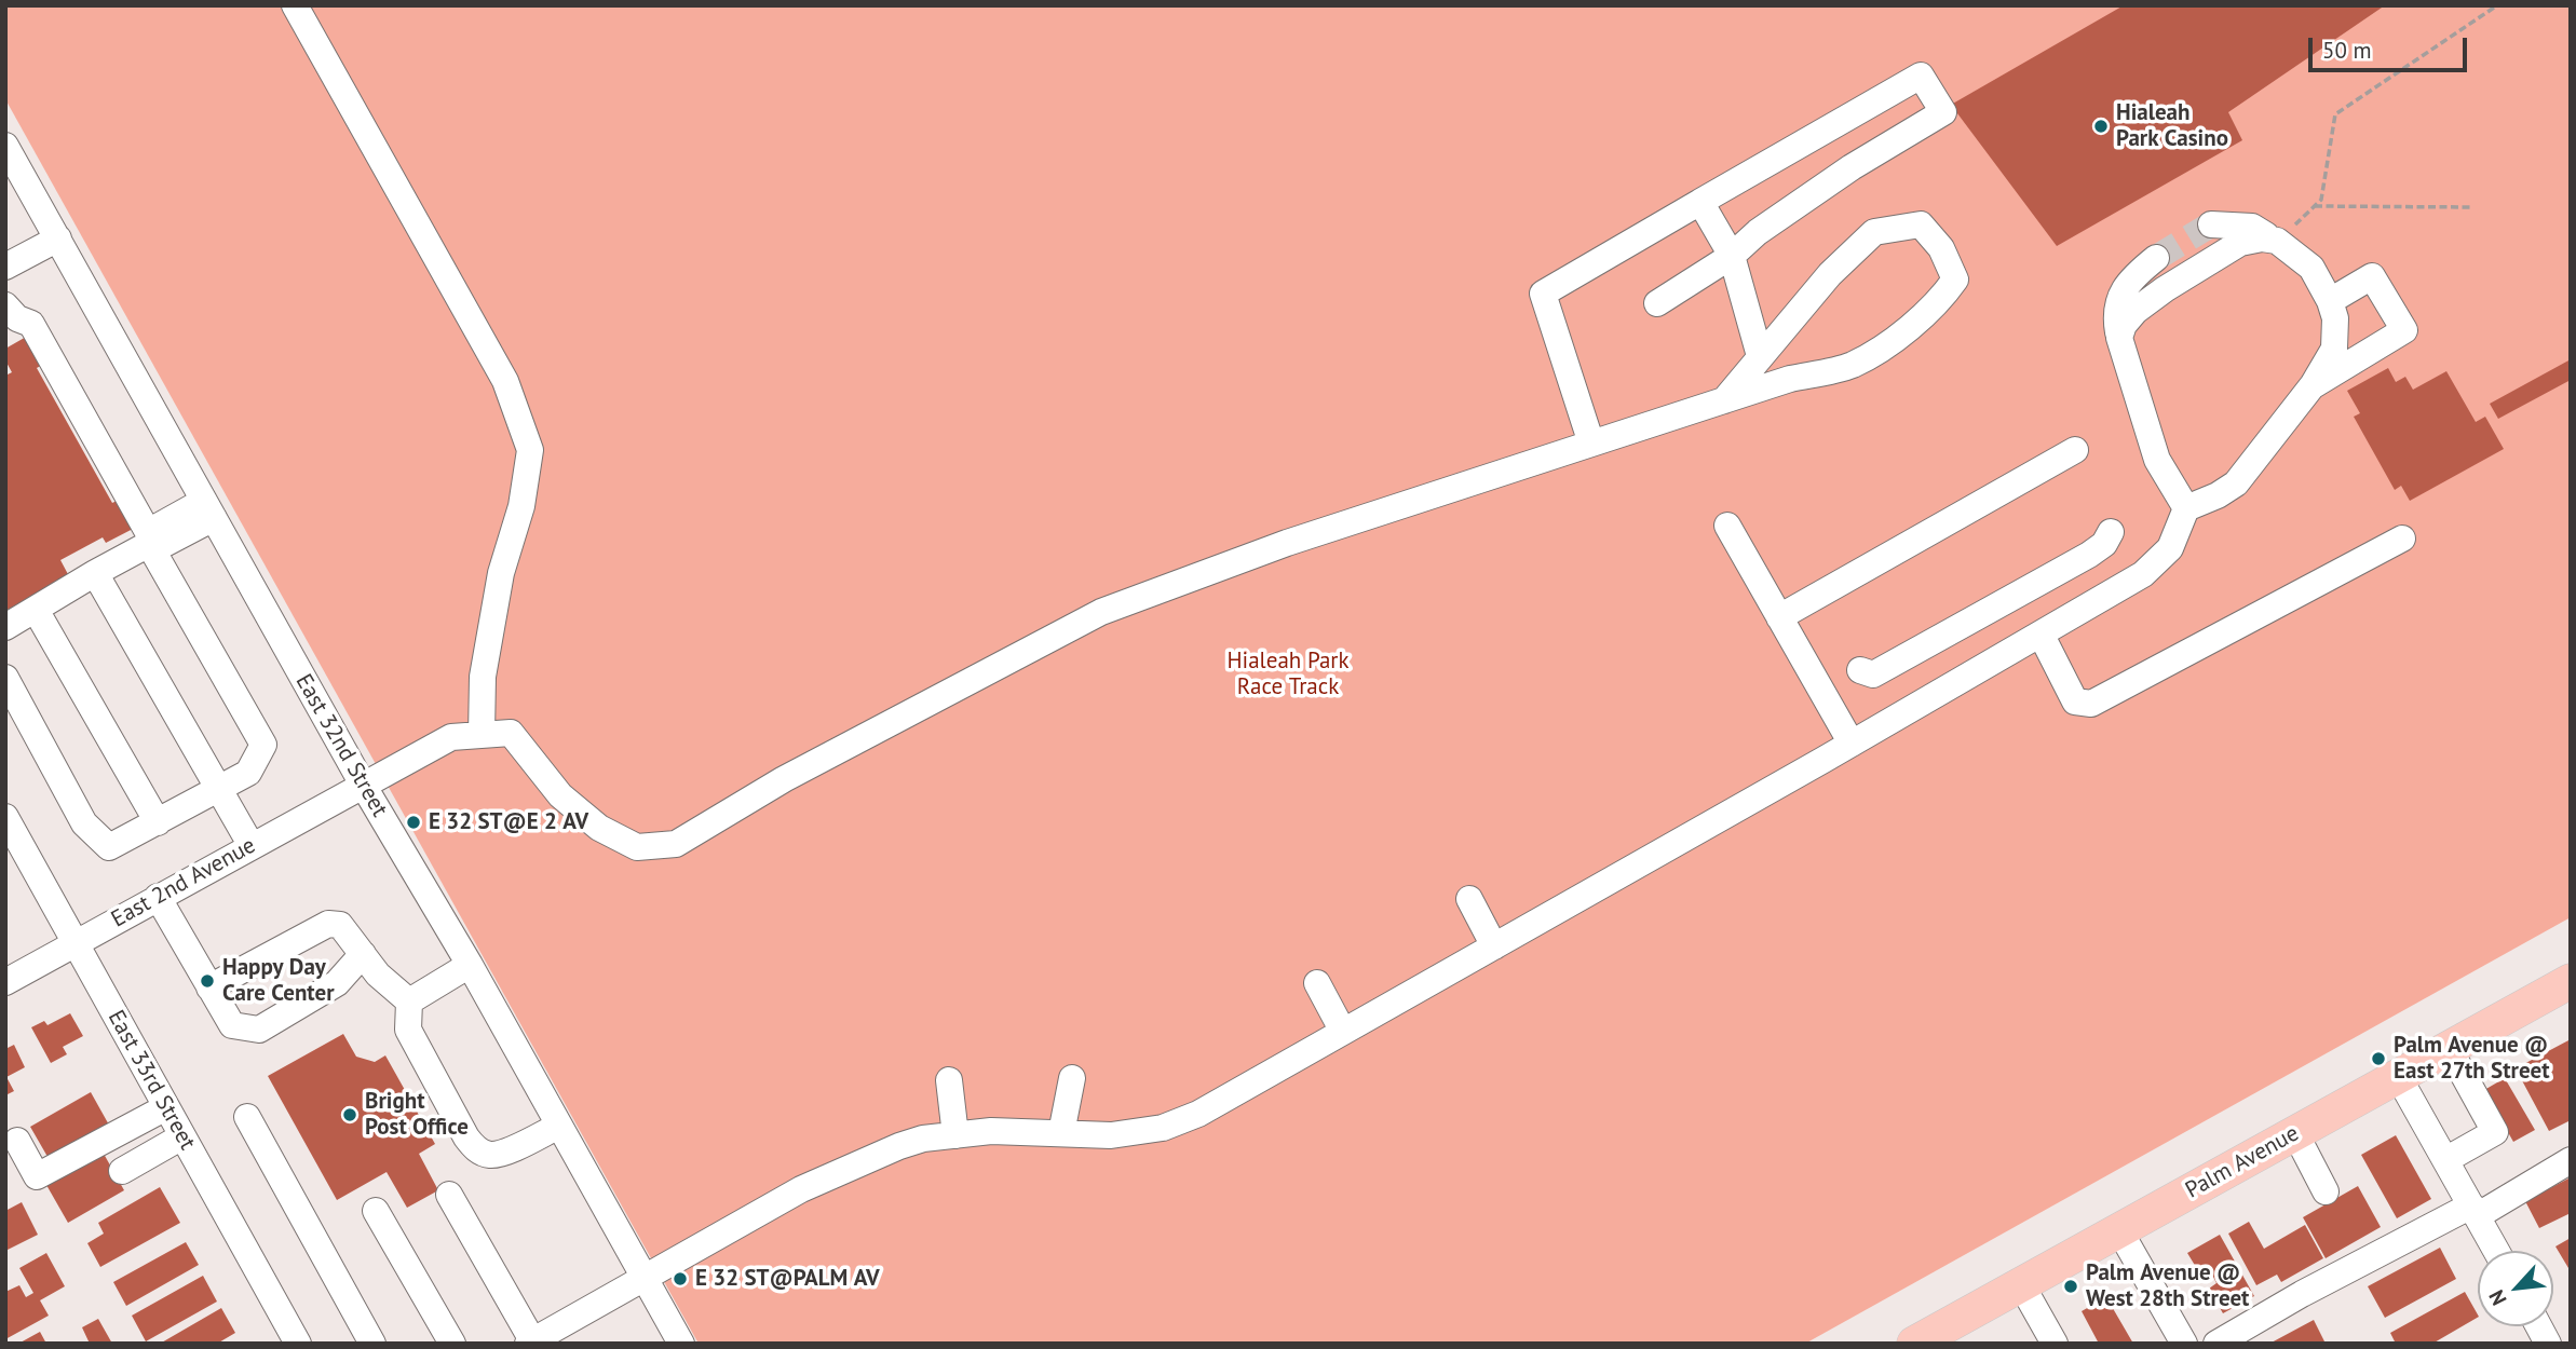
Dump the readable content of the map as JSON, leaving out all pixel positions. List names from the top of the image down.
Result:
{
  "streets": {
    "main road": ["Palm Avenue"],
    "street": ["East 32nd Street", "East 2nd Avenue", "East 33rd Street"]
  },
  "crossings": [
    ["East 32nd Street", "East 2nd Avenue"],
    ["East 2nd Avenue", "East 33rd Street"]
  ],
  "parks": ["Hialeah Park Race Track"],
  "places": [
    "Hialeah Park Casino",
    "E 32 ST@E 2 AV",
    "Happy Day Care Center",
    "Palm Avenue @ East 27th Street",
    "Bright Post Office",
    "E 32 ST@PALM AV",
    "Palm Avenue @ West 28th Street"
  ],
  "scale_bar": "50 m",
  "north": "bottom left"
}
